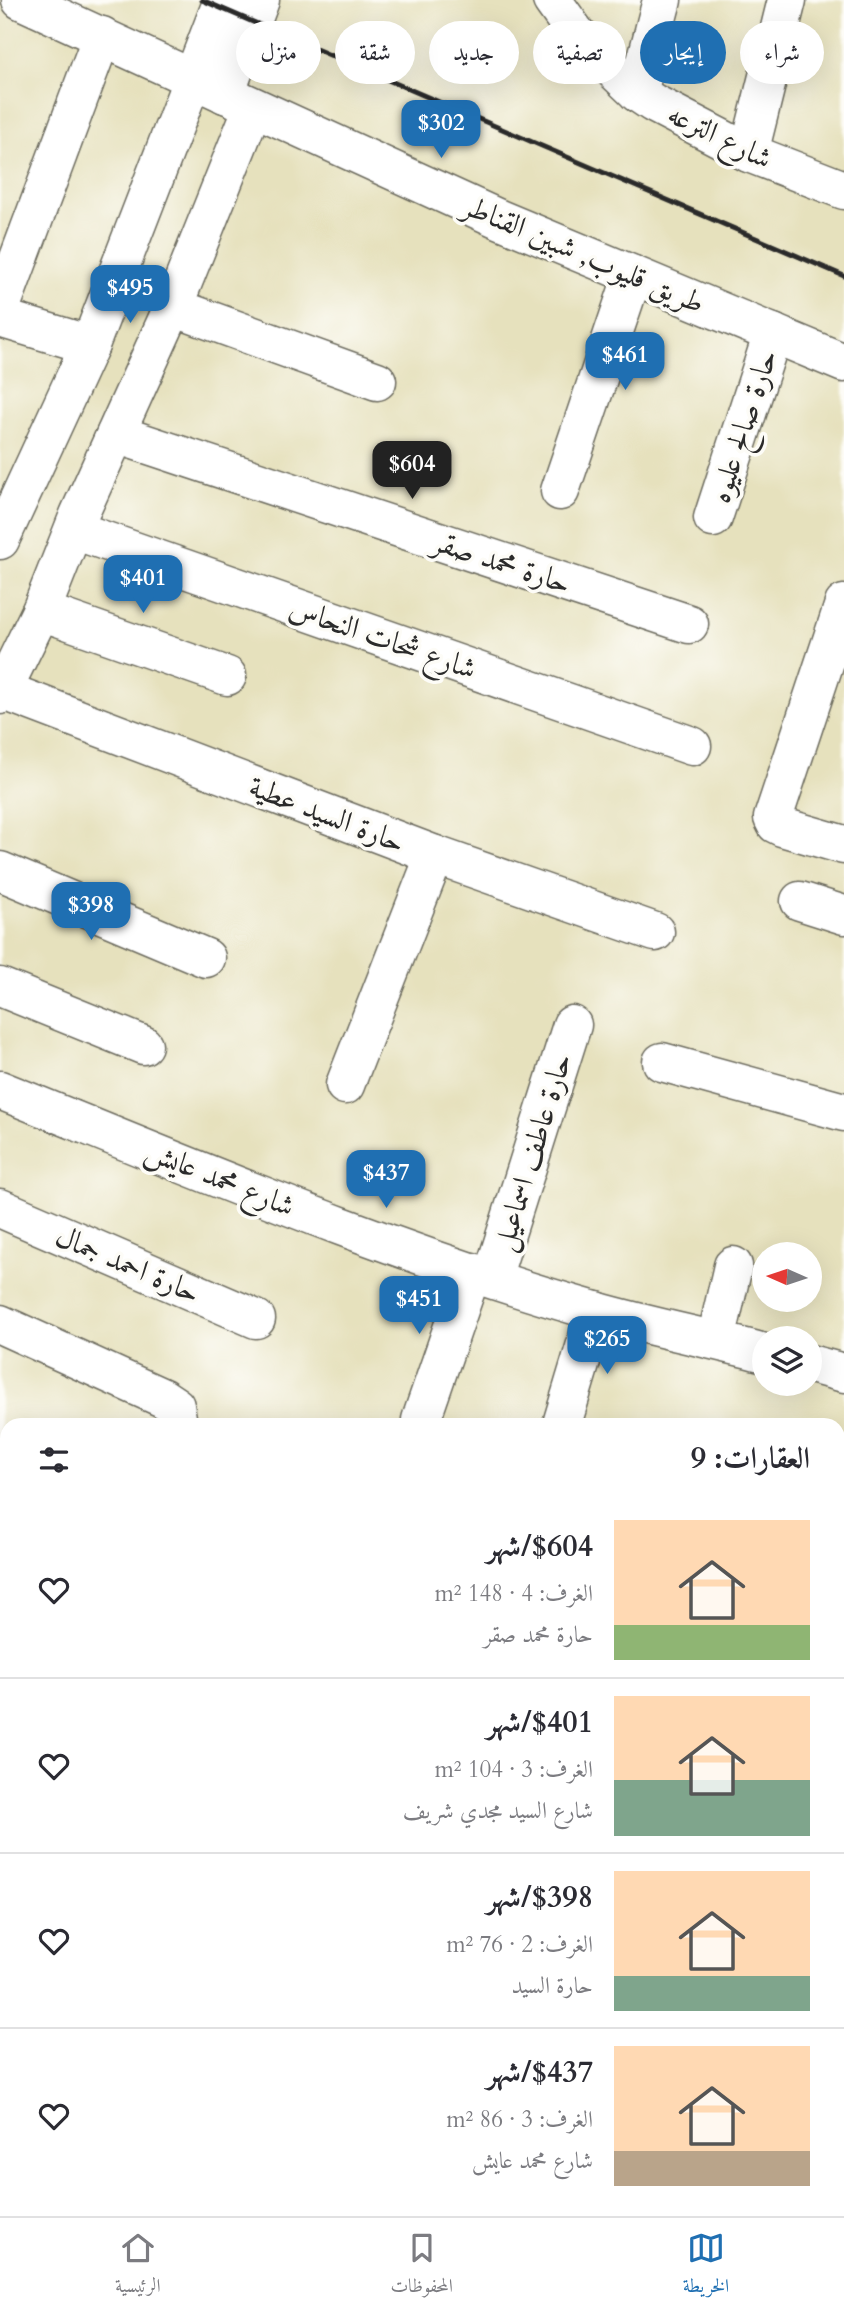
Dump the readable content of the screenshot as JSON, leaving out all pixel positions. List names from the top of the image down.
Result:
{
  "streets": {
    "street": [
      "شارع الترعه",
      "طريق قليوب, شبين القناطر",
      "حارة صالح عليوه",
      "حارة محمد صقر",
      "شارع شحات النحاس",
      "حارة السيد عطية",
      "حارة عاطف اسماعيل",
      "شارع محمد عايش",
      "حارة احمد جمال"
    ]
  },
  "crossings": [
    ["طريق قليوب, شبين القناطر", "حارة صالح عليوه"],
    ["حارة عاطف اسماعيل", "شارع محمد عايش"]
  ],
  "north": "left",
  "page": {
    "chip": [
      "شراء",
      "إيجار",
      "تصفية",
      "جديد",
      "شقة",
      "منزل"
    ],
    "price": [
      "$302",
      "$495",
      "$461",
      "$604",
      "$401",
      "$398",
      "$437",
      "$451",
      "$265"
    ],
    "heading": "العقارات: 9",
    "list": [
      {
        "name": "$604/شهر",
        "note": "الغرف: 4 · 148 m² · حارة محمد صقر"
      },
      {
        "name": "$401/شهر",
        "note": "الغرف: 3 · 104 m² · شارع السيد مجدي شريف"
      },
      {
        "name": "$398/شهر",
        "note": "الغرف: 2 · 76 m² · حارة السيد"
      },
      {
        "name": "$437/شهر",
        "note": "الغرف: 3 · 86 m² · شارع محمد عايش"
      }
    ],
    "tabs": ["الخريطة", "المحفوظات", "الرئيسية"]
  }
}
